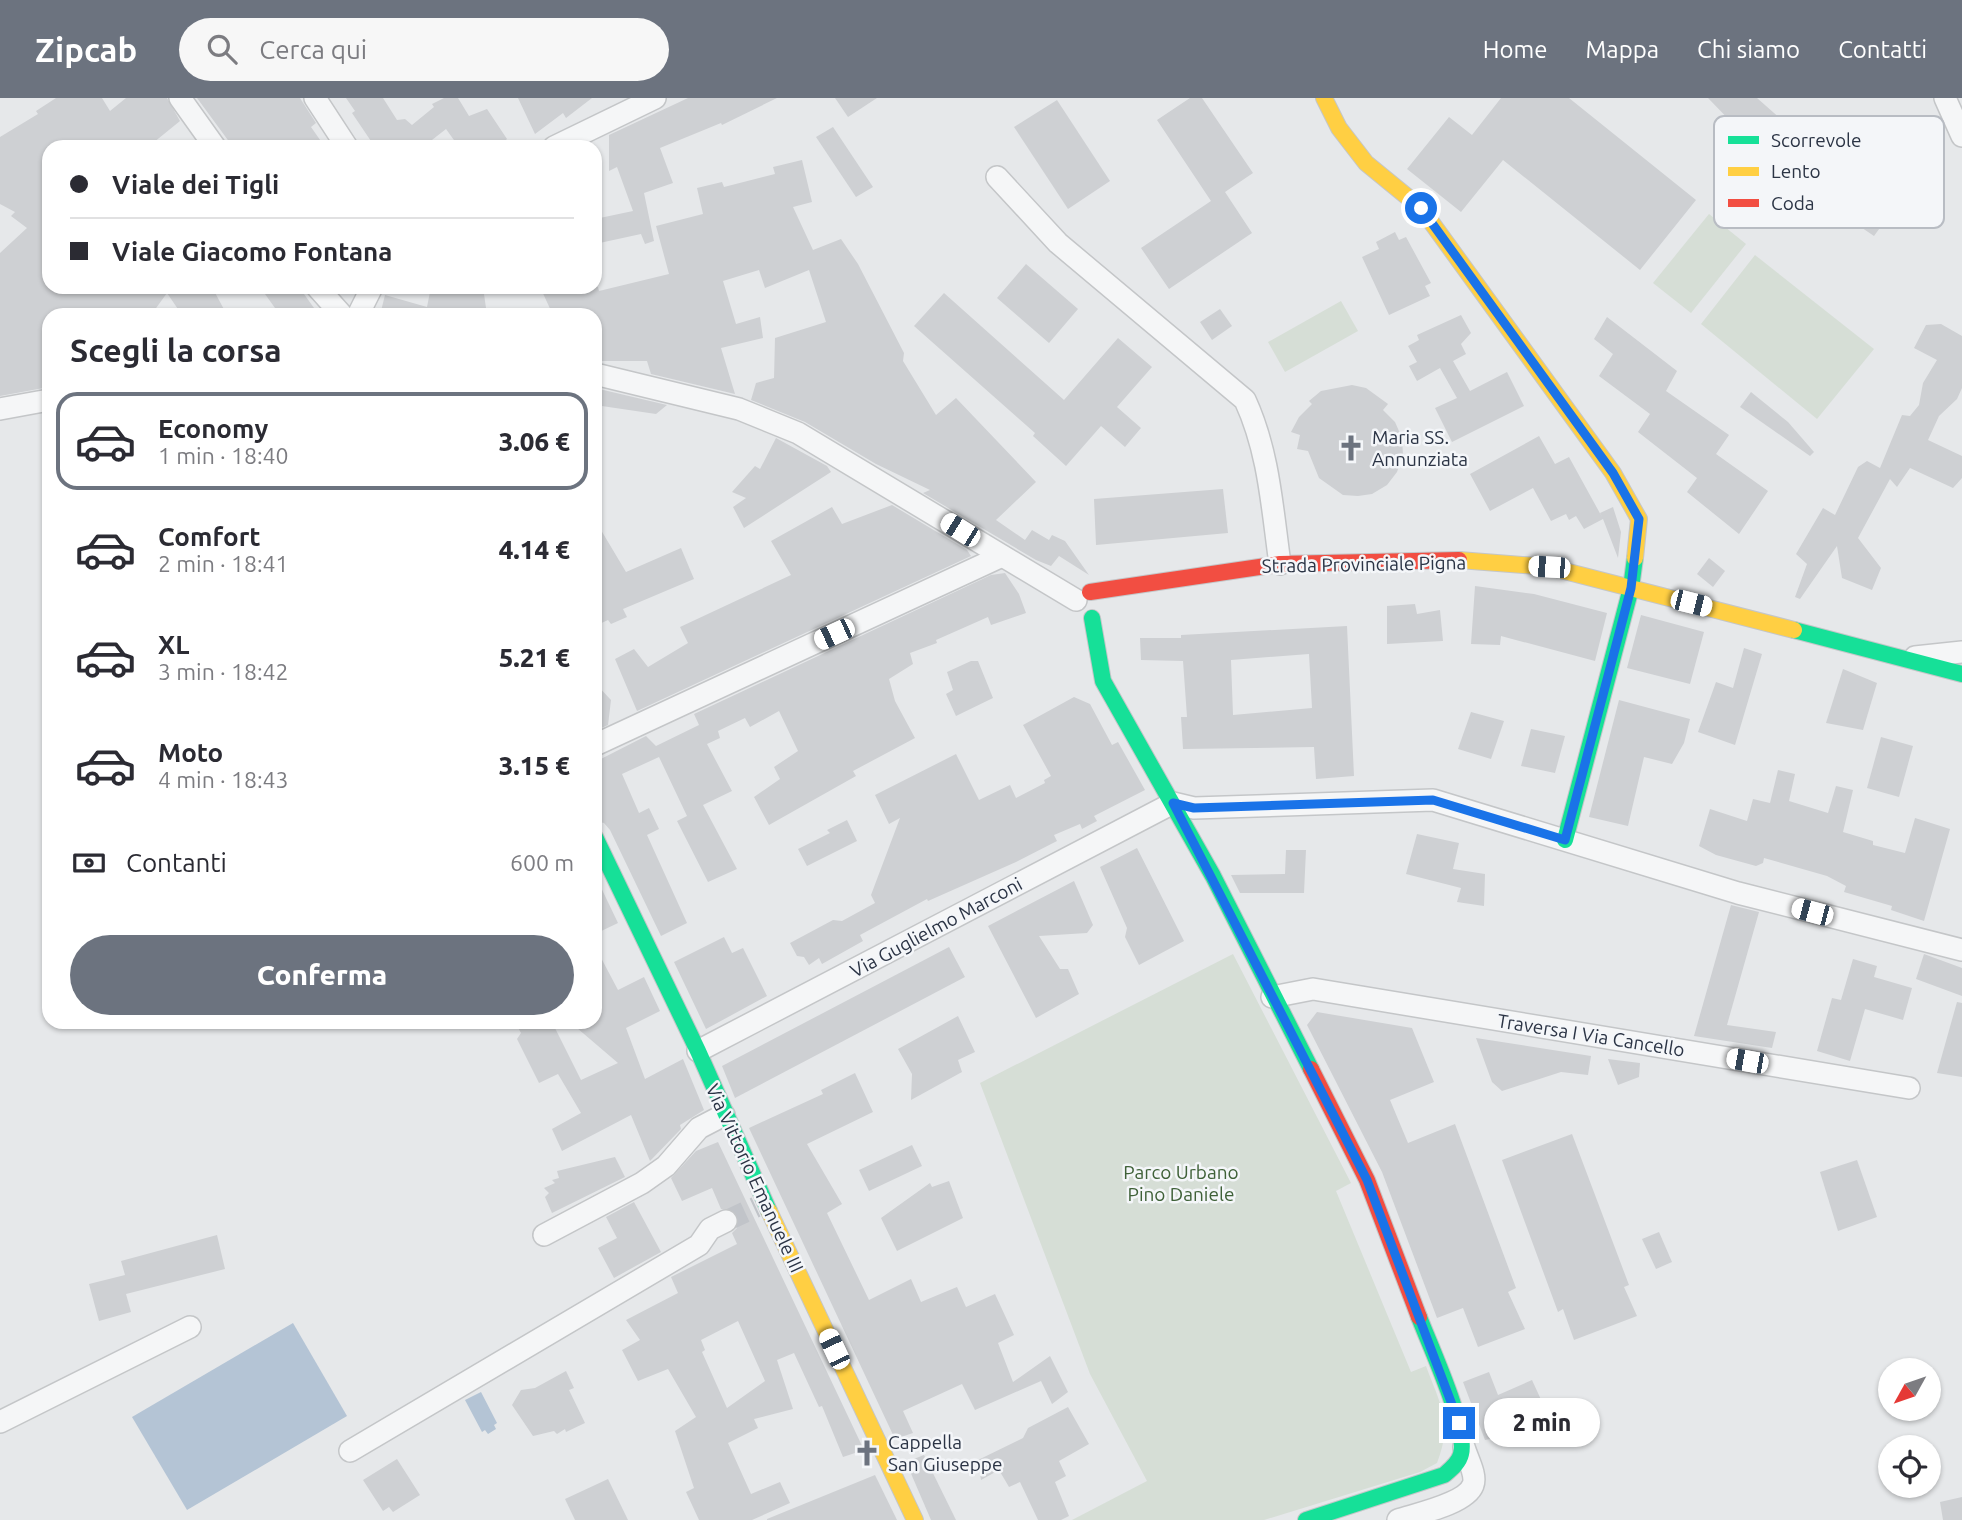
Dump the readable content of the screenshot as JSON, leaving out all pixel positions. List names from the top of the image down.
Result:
{
  "streets": {
    "street": [
      "Strada Provinciale Pigna",
      "Via Guglielmo Marconi",
      "Traversa I Via Cancello",
      "Via Vittorio Emanuele III"
    ]
  },
  "crossings": [
    ["Via Guglielmo Marconi", "Via Vittorio Emanuele III"]
  ],
  "parks": ["Parco Urbano Pino Daniele"],
  "places": {
    "church": ["Maria SS. Annunziata", "Cappella San Giuseppe"]
  },
  "legend": ["Scorrevole", "Lento", "Coda"],
  "north": "bottom left",
  "page": {
    "header": "Zipcab",
    "search": "Cerca qui",
    "nav": [
      "Home",
      "Mappa",
      "Chi siamo",
      "Contatti"
    ],
    "banner": ["Viale dei Tigli", "Viale Giacomo Fontana"],
    "heading": "Scegli la corsa",
    "list": [
      {
        "name": "Economy",
        "note": "1 min · 18:40",
        "value": "3.06 €"
      },
      {
        "name": "Comfort",
        "note": "2 min · 18:41",
        "value": "4.14 €"
      },
      {
        "name": "XL",
        "note": "3 min · 18:42",
        "value": "5.21 €"
      },
      {
        "name": "Moto",
        "note": "4 min · 18:43",
        "value": "3.15 €"
      }
    ],
    "pay": ["Contanti", "600 m"],
    "buttons": "Conferma",
    "bubble": "2 min"
  }
}
